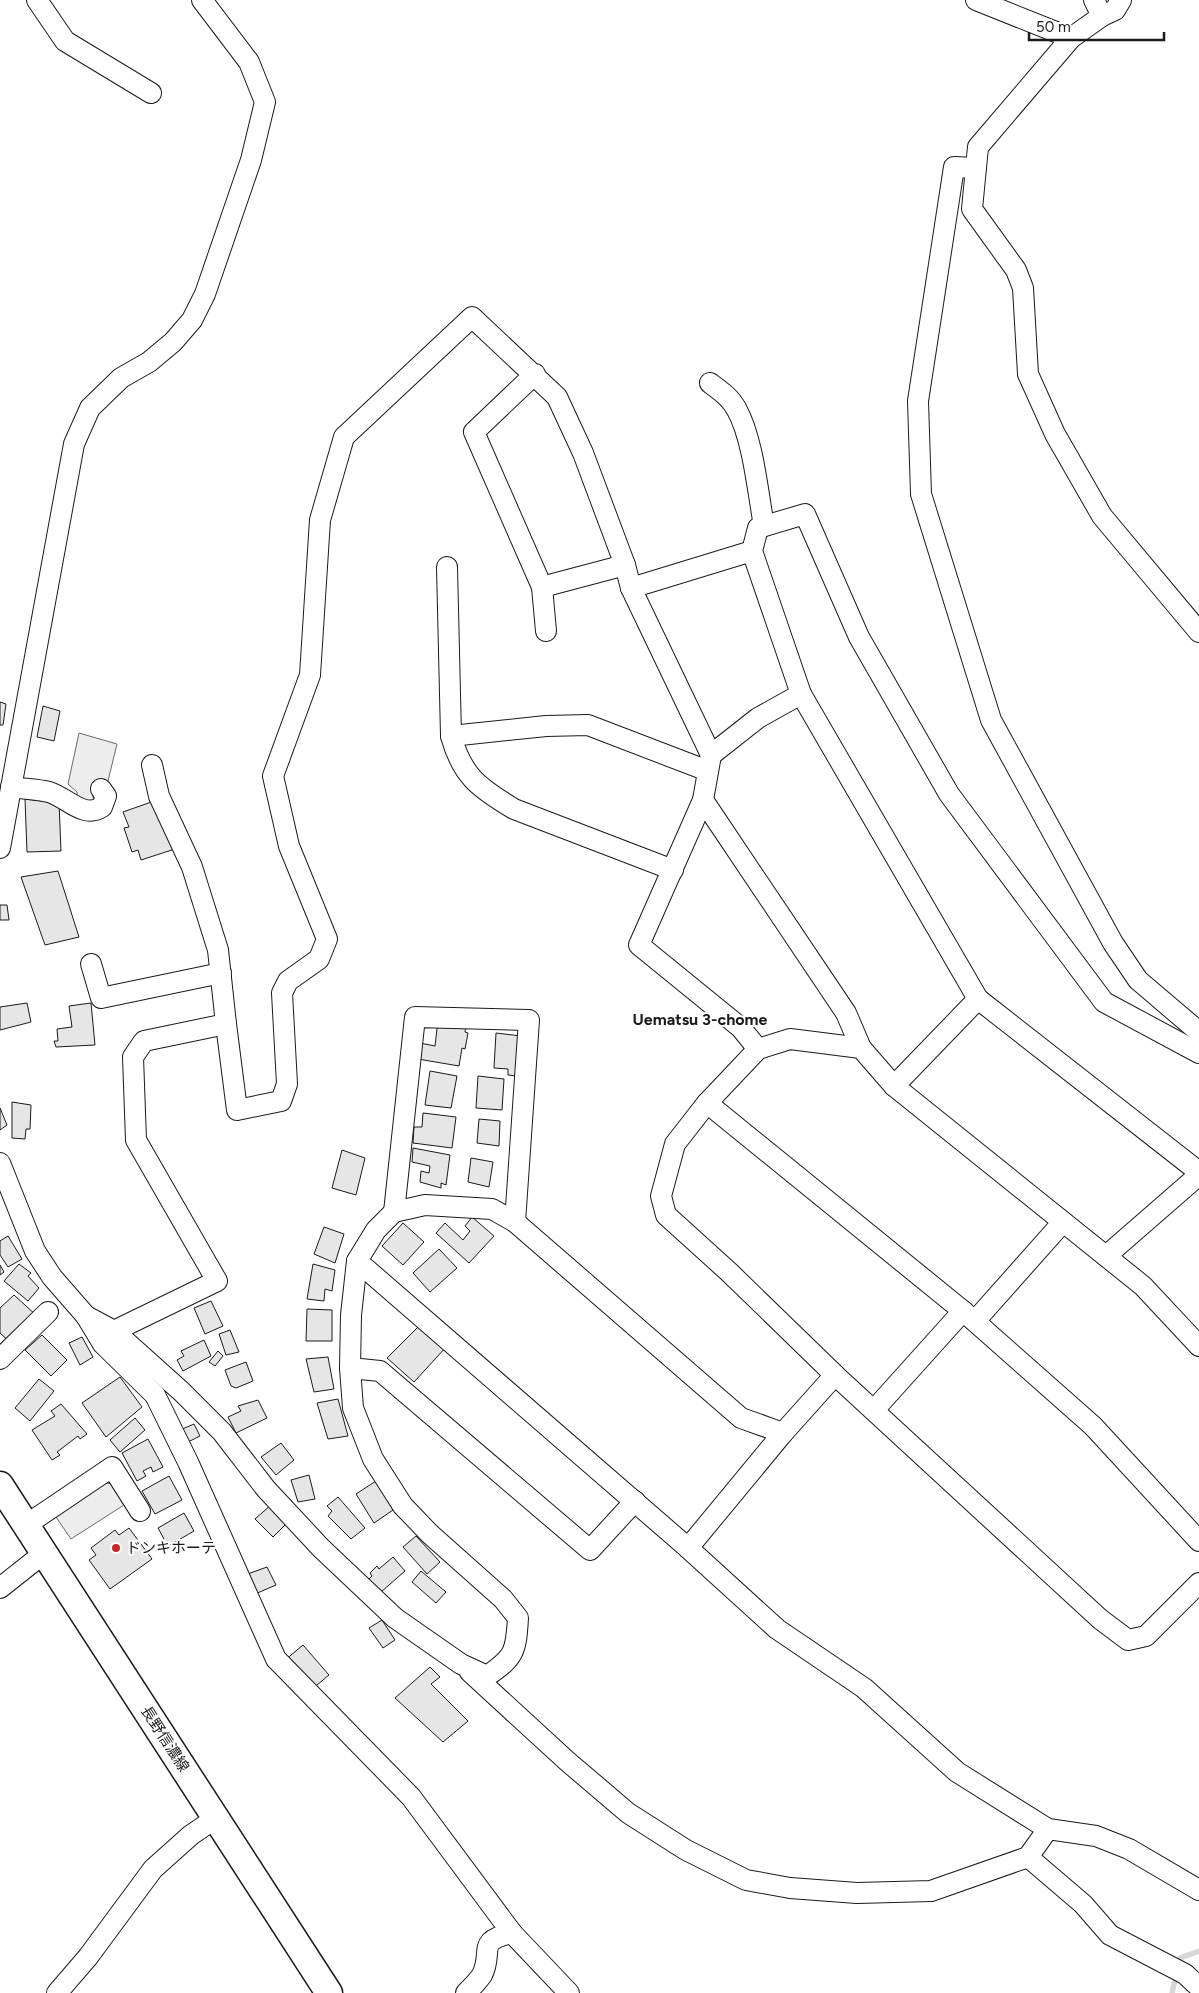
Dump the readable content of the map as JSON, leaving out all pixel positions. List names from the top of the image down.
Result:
{
  "streets": {
    "main road": ["長野信濃線"]
  },
  "districts": ["Uematsu 3-chome"],
  "places": ["ドンキホーテ"],
  "scale_bar": "50 m"
}
